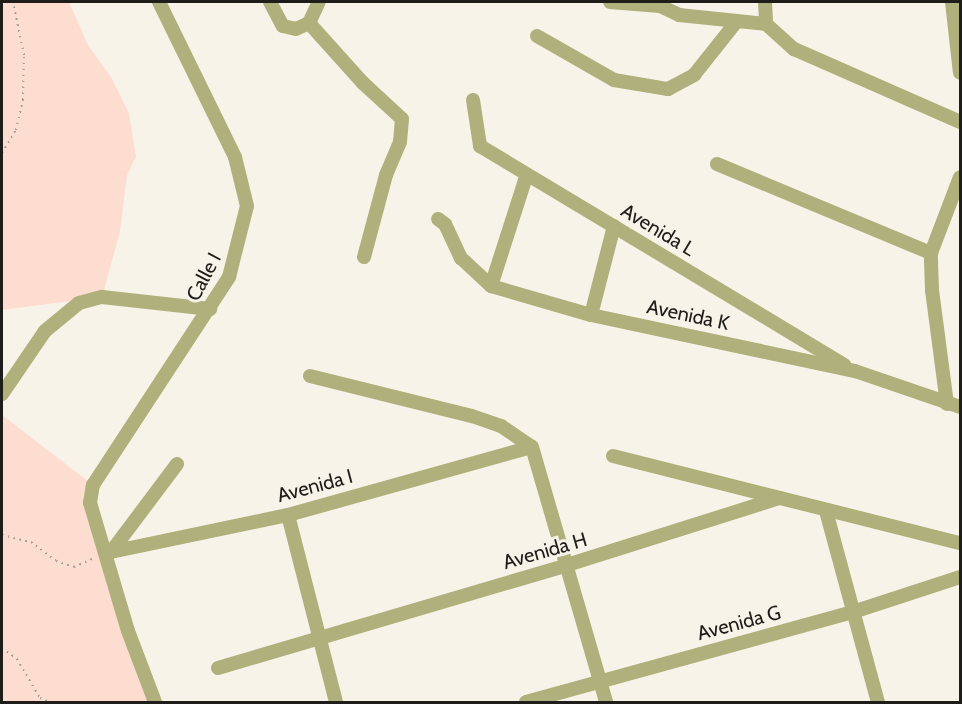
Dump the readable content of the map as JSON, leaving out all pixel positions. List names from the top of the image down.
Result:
{
  "streets": {
    "street": [
      "Avenida L",
      "Calle I",
      "Avenida K",
      "Avenida I",
      "Avenida H",
      "Avenida G"
    ]
  },
  "crossings": [
    ["Avenida L", "Avenida K"],
    ["Calle I", "Avenida I"]
  ]
}
